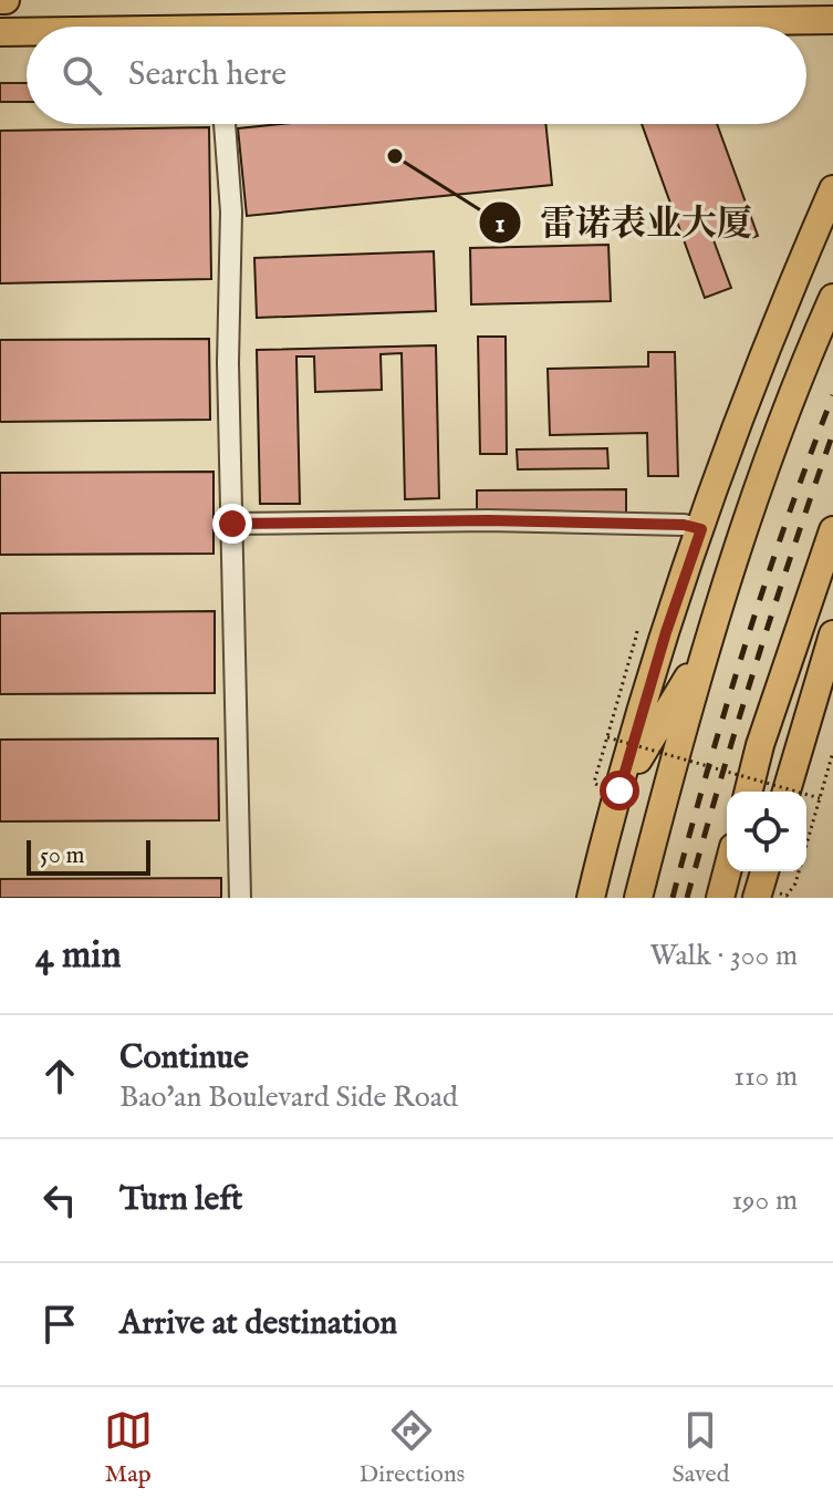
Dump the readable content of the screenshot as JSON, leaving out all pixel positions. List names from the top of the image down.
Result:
{
  "places": ["雷诺表业大厦"],
  "scale_bar": "50 m",
  "page": {
    "search": "Search here",
    "scale": "50 m",
    "heading": ["4 min", "Walk · 300 m"],
    "list": [
      ["Continue", "Bao'an Boulevard Side Road", "110 m"],
      ["Turn left", "190 m"],
      "Arrive at destination"
    ],
    "nav": ["Map", "Directions", "Saved"]
  }
}
